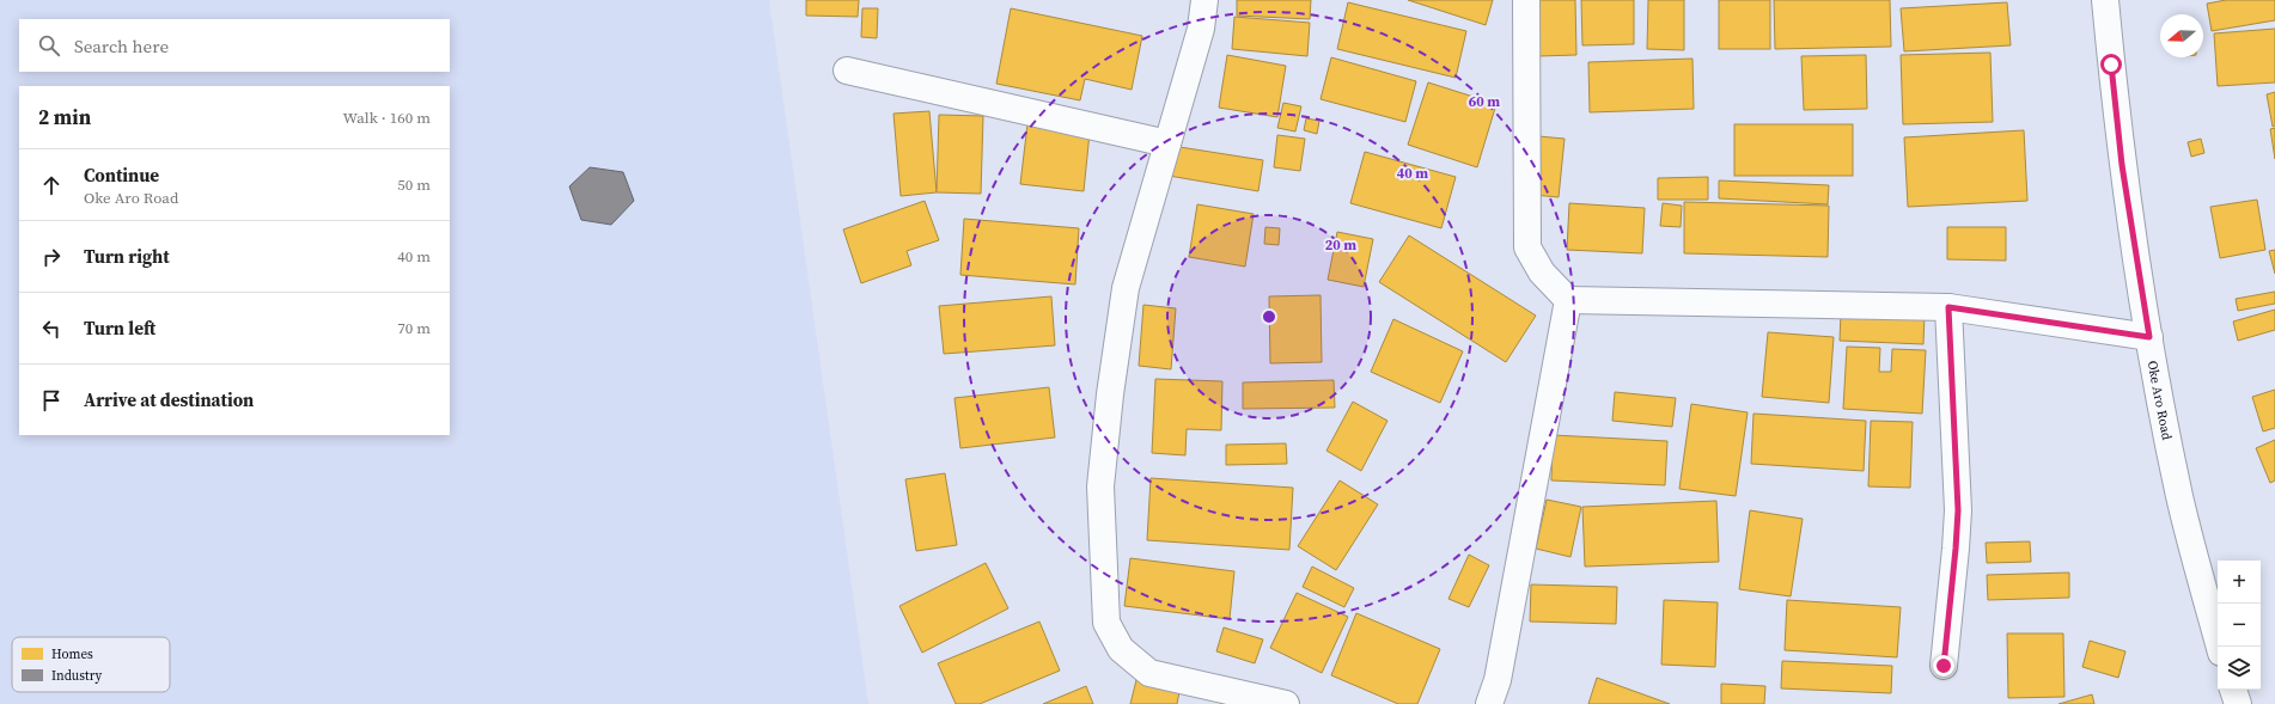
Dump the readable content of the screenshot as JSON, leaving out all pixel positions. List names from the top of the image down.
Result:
{
  "streets": {
    "street": ["Oke Aro Road"]
  },
  "legend": ["Homes", "Industry"],
  "north": "left",
  "page": {
    "search": "Search here",
    "heading": ["2 min", "Walk · 160 m"],
    "list": [
      ["Continue", "Oke Aro Road", "50 m"],
      ["Turn right", "40 m"],
      ["Turn left", "70 m"],
      "Arrive at destination"
    ],
    "map_buttons": ["+", "−"]
  },
  "rings": ["60 m", "40 m", "20 m"]
}
